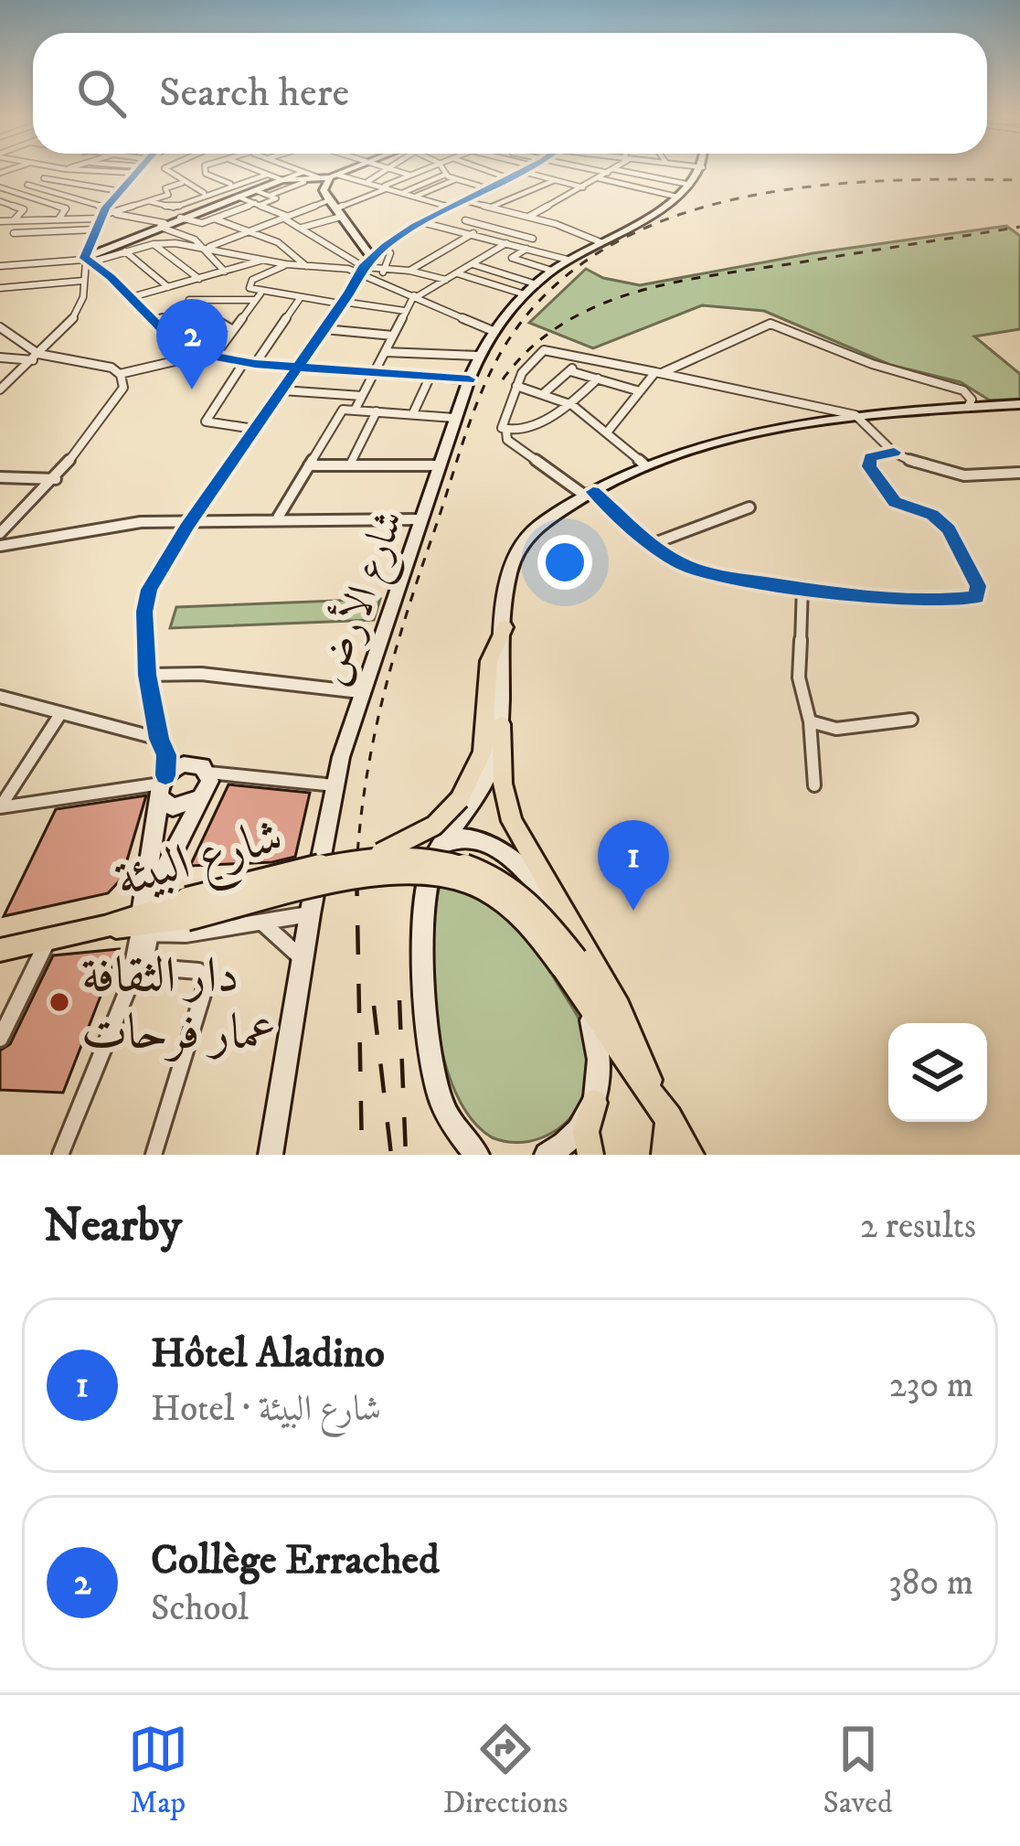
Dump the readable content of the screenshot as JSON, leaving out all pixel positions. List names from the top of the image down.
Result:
{
  "streets": {
    "main road": ["شارع البيئة"],
    "street": ["شارع الأرض"]
  },
  "places": ["دار الثقافة عمار فرحات"],
  "page": {
    "search": "Search here",
    "pins": ["2", "1"],
    "heading": ["Nearby", "2 results"],
    "list": [
      {
        "mark": "1",
        "name": "Hôtel Aladino",
        "note": "Hotel · شارع البيئة",
        "value": "230 m"
      },
      {
        "mark": "2",
        "name": "Collège Errached",
        "note": "School",
        "value": "380 m"
      }
    ],
    "nav": ["Map", "Directions", "Saved"]
  }
}
